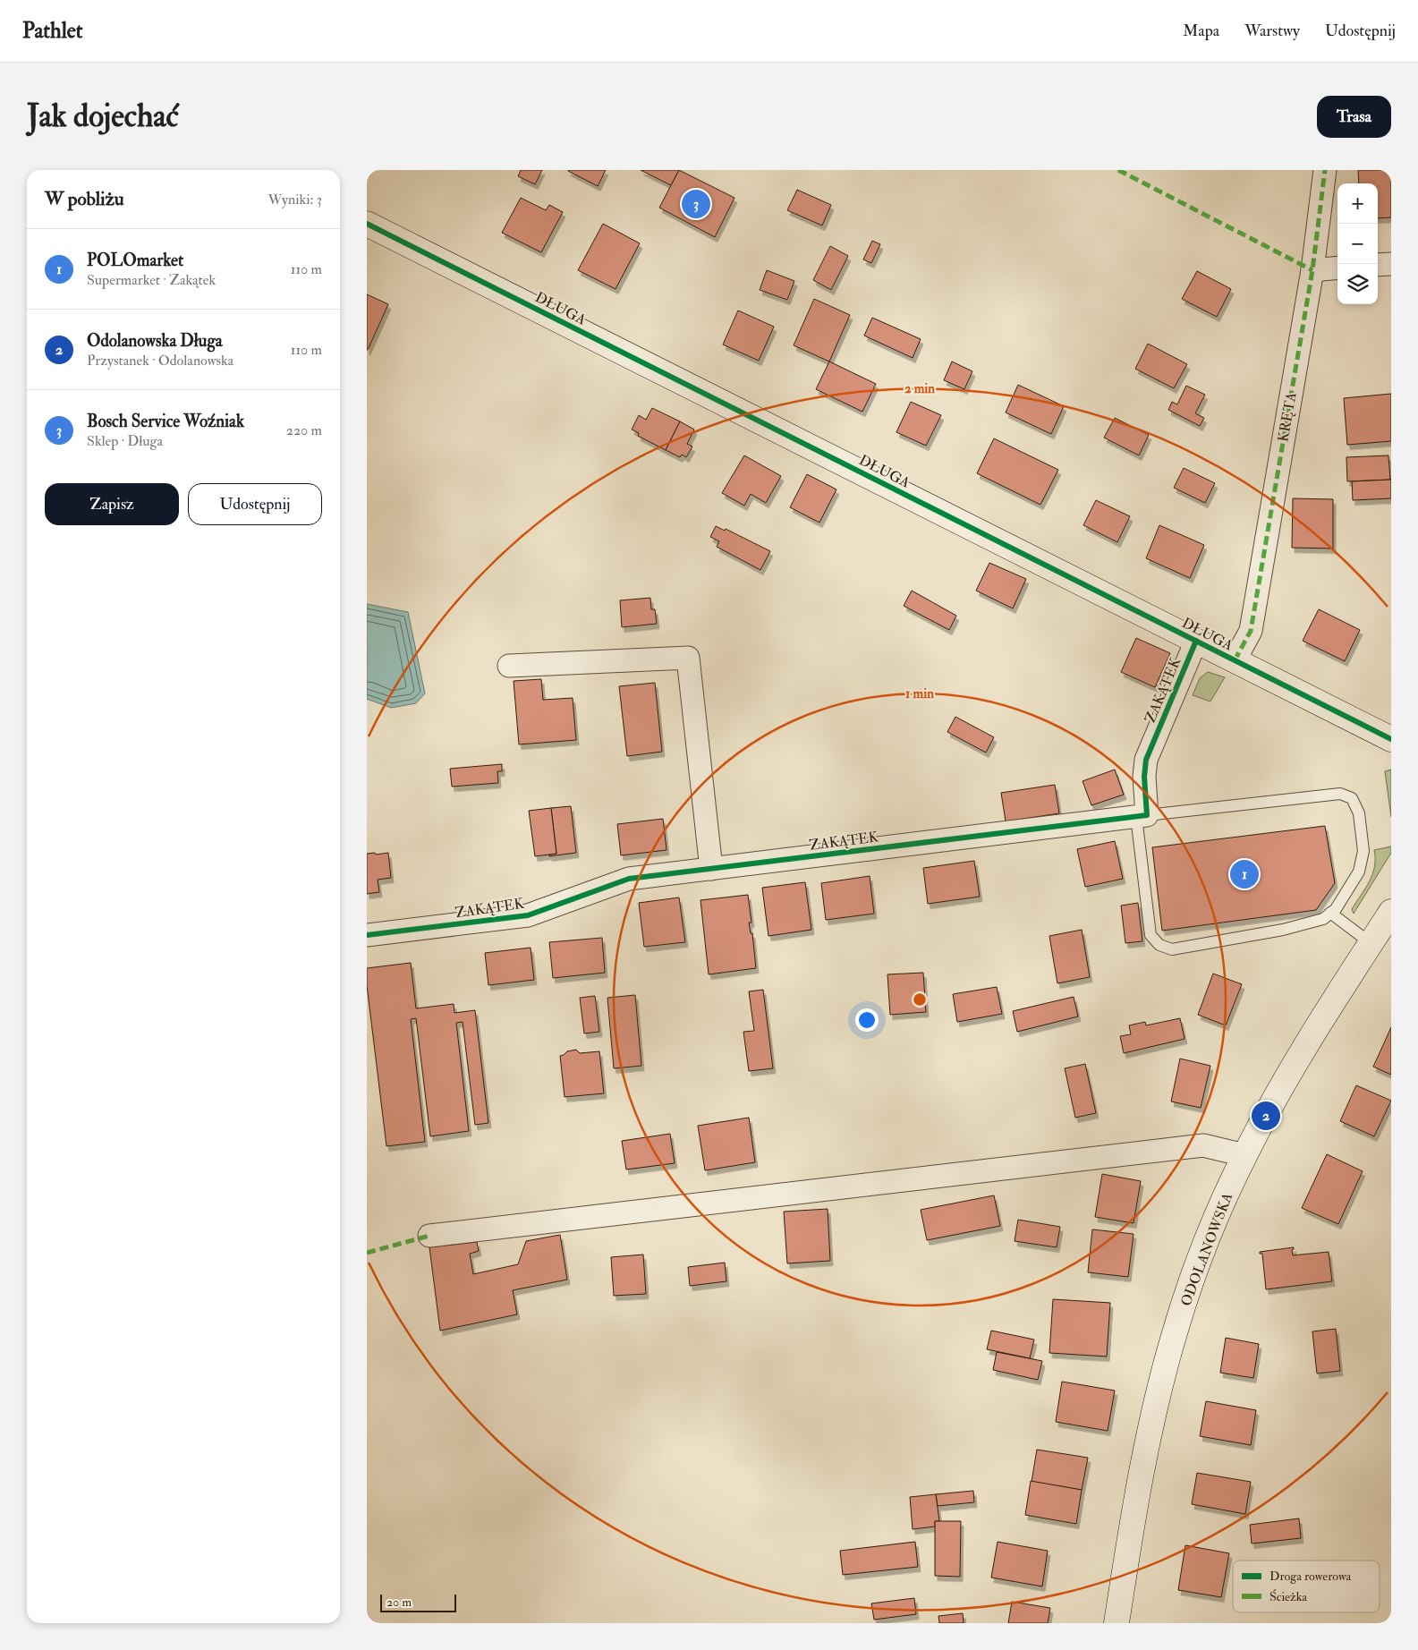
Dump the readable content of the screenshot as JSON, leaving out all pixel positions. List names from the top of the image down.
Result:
{
  "streets": {
    "street": [
      "DŁUGA",
      "KRĘTA",
      "ZAKĄTEK",
      "ODOLANOWSKA"
    ]
  },
  "crossings": [
    ["DŁUGA", "KRĘTA"],
    ["DŁUGA", "ZAKĄTEK"]
  ],
  "legend": ["Droga rowerowa", "Ścieżka"],
  "scale_bar": "20 m",
  "page": {
    "header": "Pathlet",
    "nav": ["Mapa", "Warstwy", "Udostępnij"],
    "buttons": [
      "Trasa",
      ["Zapisz", "Udostępnij"]
    ],
    "title": "Jak dojechać",
    "heading": ["W pobliżu", "Wyniki: 3"],
    "map_buttons": ["+", "−"],
    "pins": ["3", "1", "2"],
    "list": [
      {
        "mark": "1",
        "name": "POLOmarket",
        "note": "Supermarket · Zakątek",
        "value": "110 m"
      },
      {
        "mark": "2",
        "name": "Odolanowska Długa",
        "note": "Przystanek · Odolanowska",
        "value": "110 m"
      },
      {
        "mark": "3",
        "name": "Bosch Service Woźniak",
        "note": "Sklep · Długa",
        "value": "220 m"
      }
    ],
    "scale": "20 m"
  },
  "rings": ["2 min", "1 min"]
}
